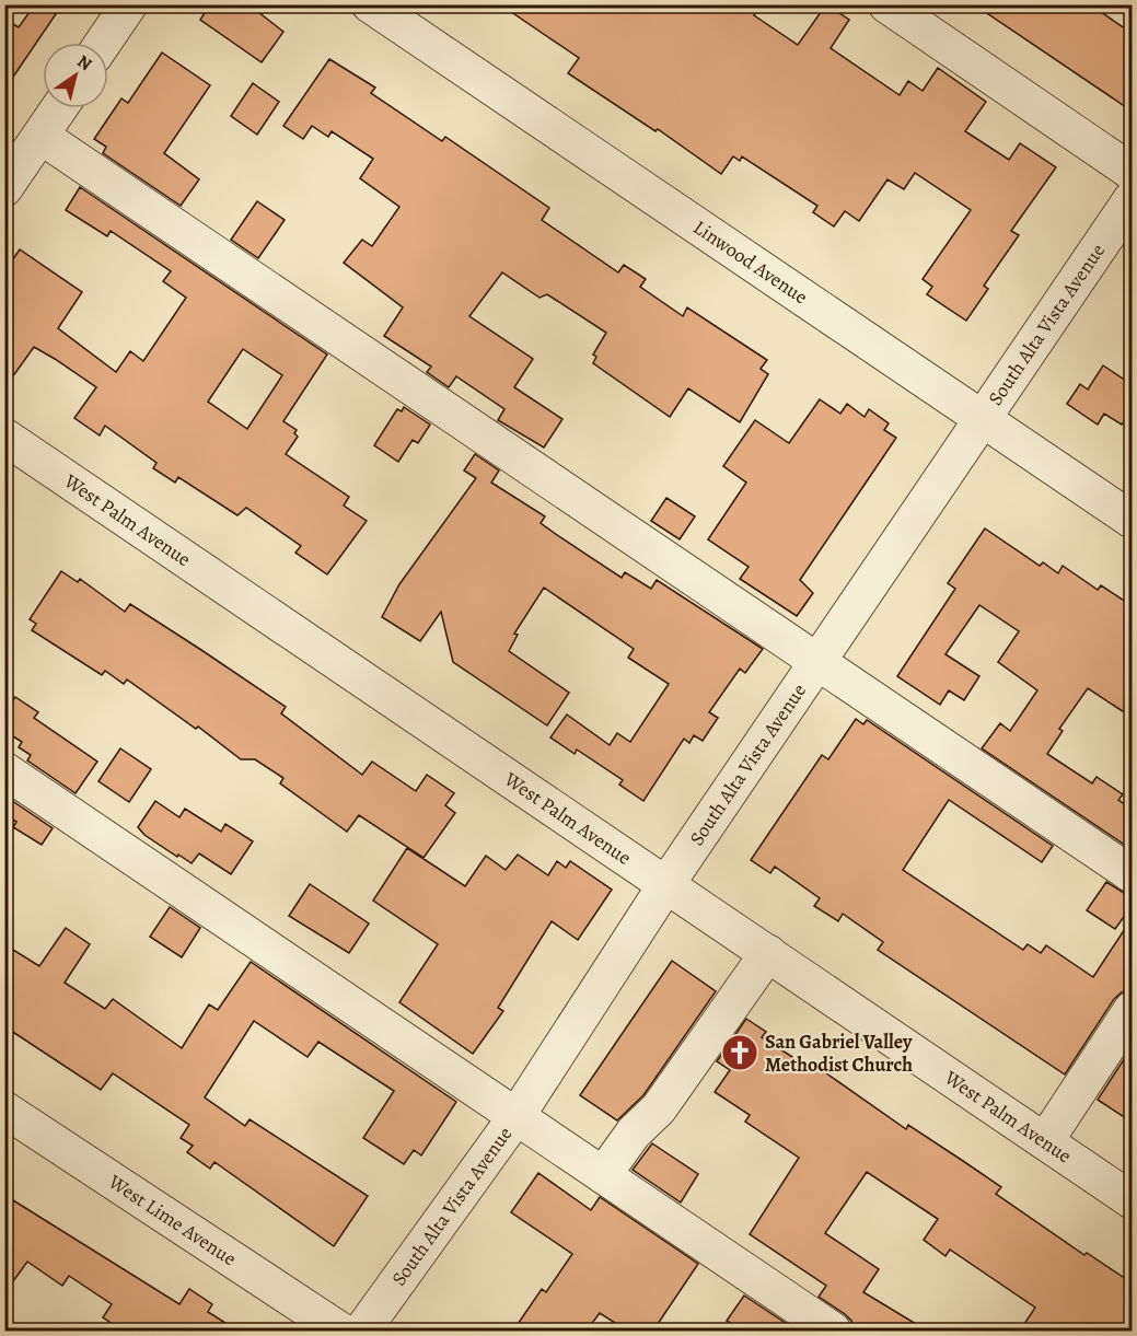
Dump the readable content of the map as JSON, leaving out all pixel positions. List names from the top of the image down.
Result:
{
  "streets": {
    "street": [
      "Linwood Avenue",
      "South Alta Vista Avenue",
      "West Palm Avenue",
      "West Lime Avenue"
    ]
  },
  "crossings": [
    ["Linwood Avenue", "South Alta Vista Avenue"],
    ["South Alta Vista Avenue", "West Palm Avenue"]
  ],
  "places": {
    "church": ["San Gabriel Valley Methodist Church"]
  },
  "north": "top right"
}
